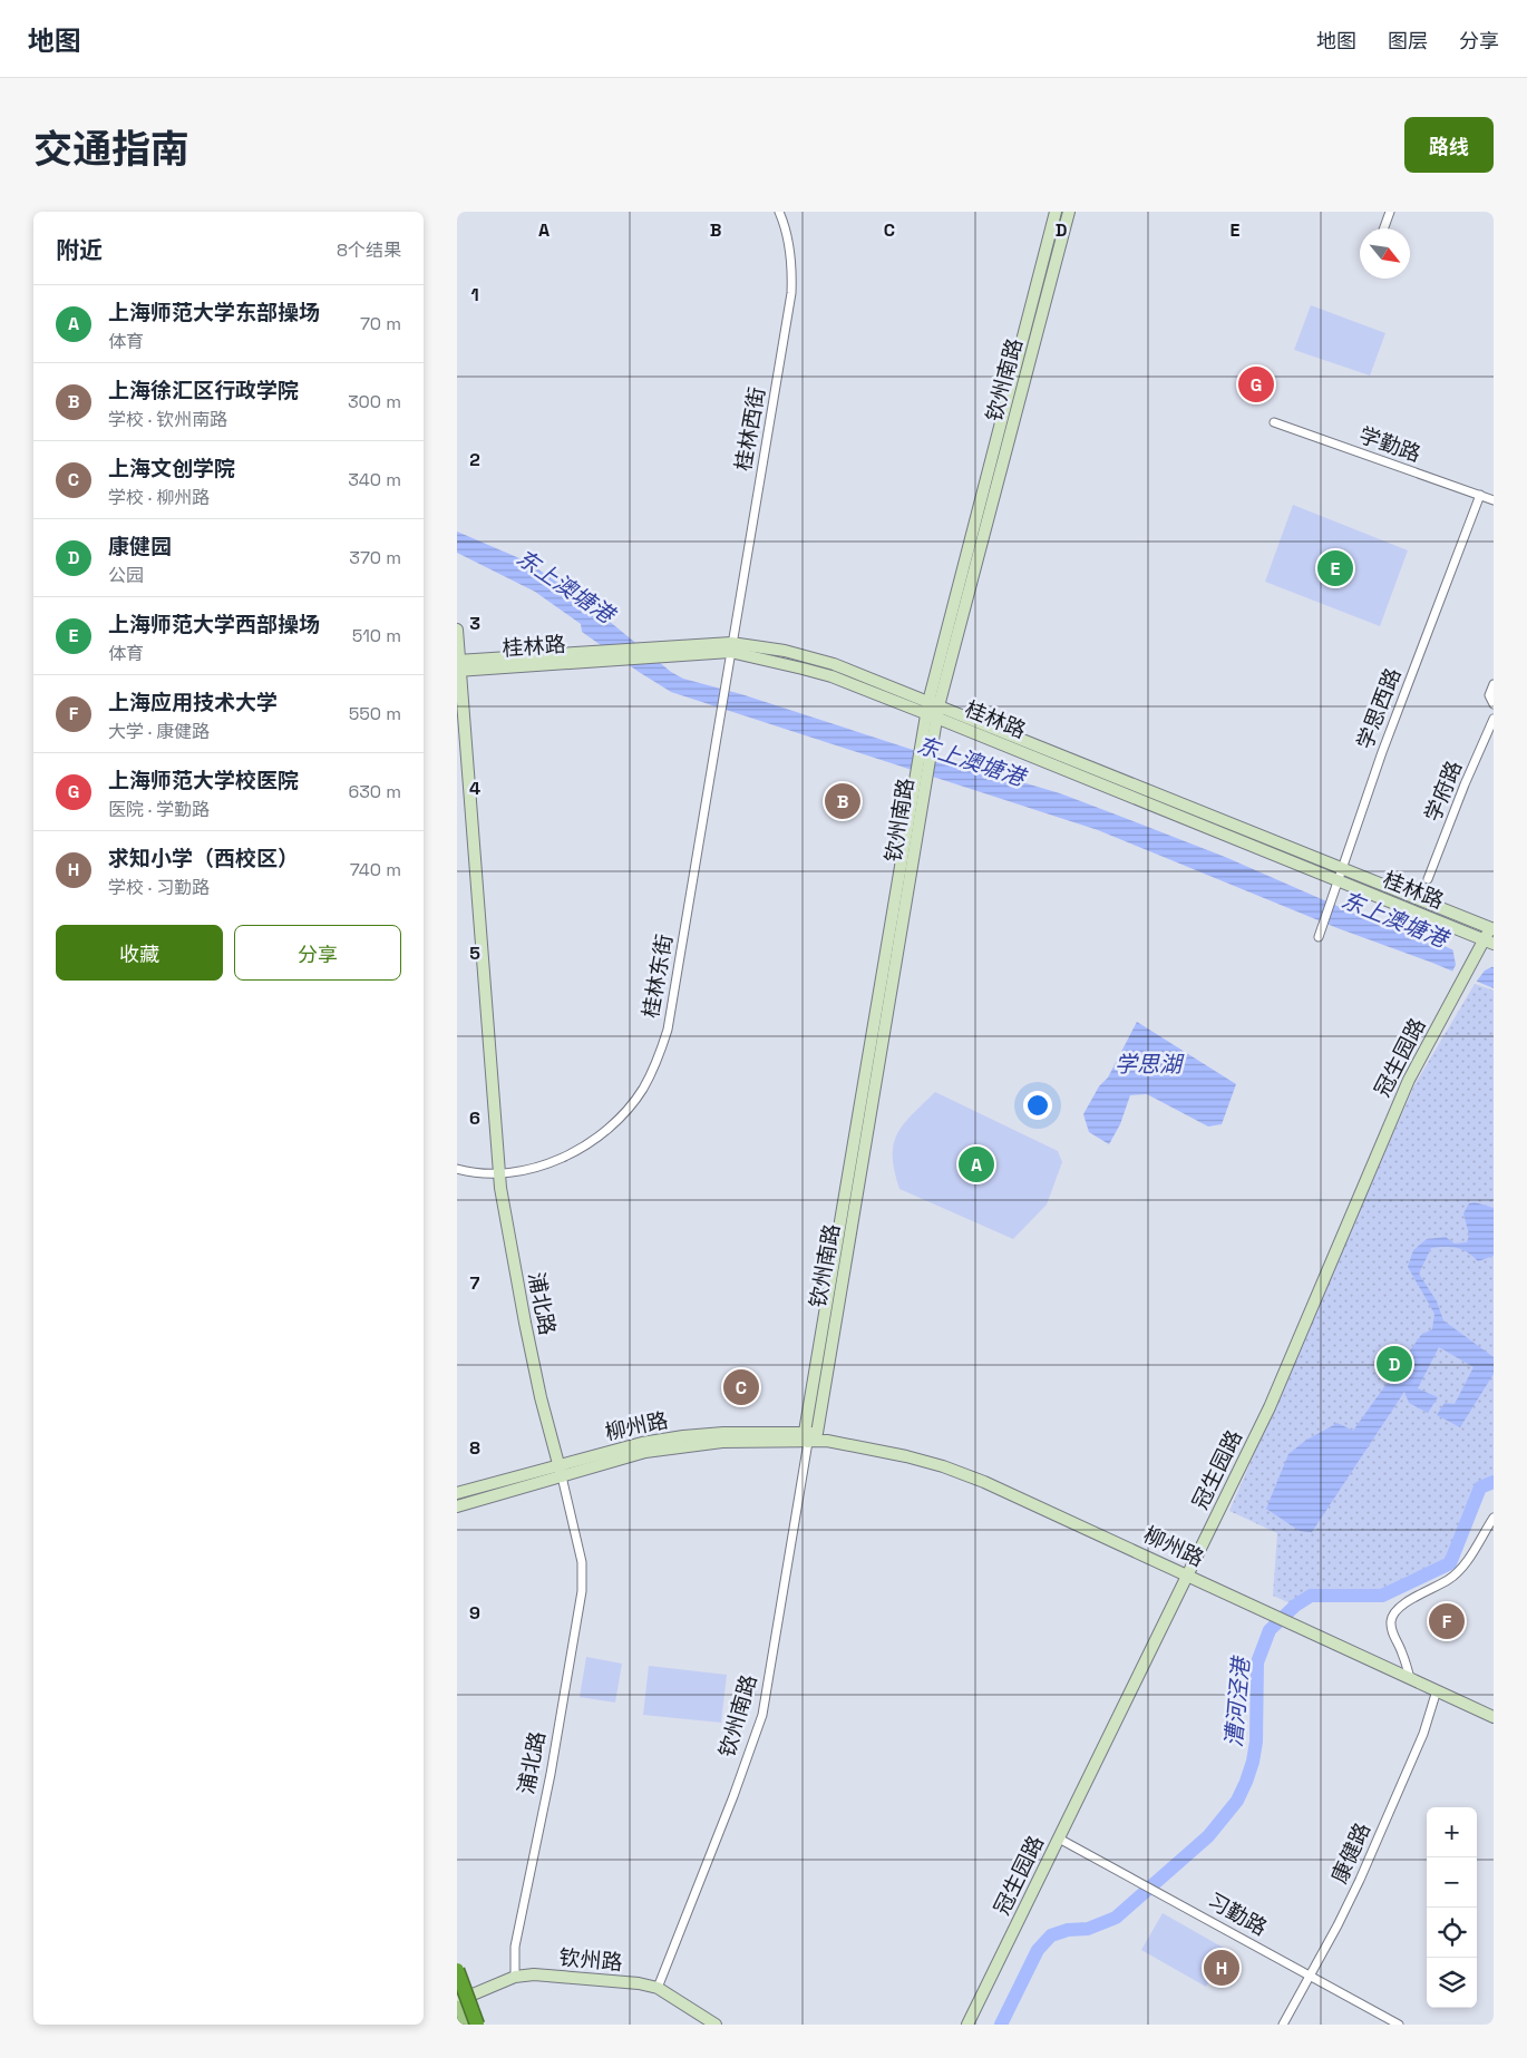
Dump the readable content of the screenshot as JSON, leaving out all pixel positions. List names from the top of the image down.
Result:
{
  "streets": {
    "street": [
      "钦州南路",
      "桂林西街",
      "学勤路",
      "桂林路",
      "学思西路",
      "学府路",
      "桂林东街",
      "冠生园路",
      "浦北路",
      "柳州路",
      "康健路",
      "习勤路",
      "钦州路"
    ]
  },
  "crossings": [
    ["钦州南路", "桂林路"],
    ["钦州南路", "柳州路"],
    ["钦州南路", "钦州路"],
    ["桂林西街", "桂林路"],
    ["桂林西街", "桂林东街"],
    ["学勤路", "学思西路"],
    ["桂林路", "学思西路"],
    ["桂林路", "桂林东街"],
    ["桂林路", "冠生园路"],
    ["桂林路", "浦北路"],
    ["桂林东街", "浦北路"],
    ["冠生园路", "柳州路"],
    ["冠生园路", "习勤路"],
    ["浦北路", "柳州路"],
    ["浦北路", "钦州路"],
    ["柳州路", "康健路"],
    ["康健路", "习勤路"]
  ],
  "water": ["东上澳塘港", "学思湖", "漕河泾港"],
  "north": "bottom right",
  "page": {
    "header": "地图",
    "nav": ["地图", "图层", "分享"],
    "title": "交通指南",
    "buttons": [
      "路线",
      ["收藏", "分享"]
    ],
    "heading": ["附近", "8个结果"],
    "list": [
      {
        "mark": "A",
        "name": "上海师范大学东部操场",
        "note": "体育",
        "value": "70 m"
      },
      {
        "mark": "B",
        "name": "上海徐汇区行政学院",
        "note": "学校 · 钦州南路",
        "value": "300 m"
      },
      {
        "mark": "C",
        "name": "上海文创学院",
        "note": "学校 · 柳州路",
        "value": "340 m"
      },
      {
        "mark": "D",
        "name": "康健园",
        "note": "公园",
        "value": "370 m"
      },
      {
        "mark": "E",
        "name": "上海师范大学西部操场",
        "note": "体育",
        "value": "510 m"
      },
      {
        "mark": "F",
        "name": "上海应用技术大学",
        "note": "大学 · 康健路",
        "value": "550 m"
      },
      {
        "mark": "G",
        "name": "上海师范大学校医院",
        "note": "医院 · 学勤路",
        "value": "630 m"
      },
      {
        "mark": "H",
        "name": "求知小学（西校区）",
        "note": "学校 · 习勤路",
        "value": "740 m"
      }
    ],
    "pins": [
      "G",
      "E",
      "B",
      "A",
      "D",
      "C",
      "F",
      "H"
    ],
    "map_buttons": ["+", "−"]
  },
  "grid": {
    "columns": [
      "A",
      "B",
      "C",
      "D",
      "E"
    ],
    "rows": [
      "1",
      "2",
      "3",
      "4",
      "5",
      "6",
      "7",
      "8",
      "9"
    ]
  }
}
